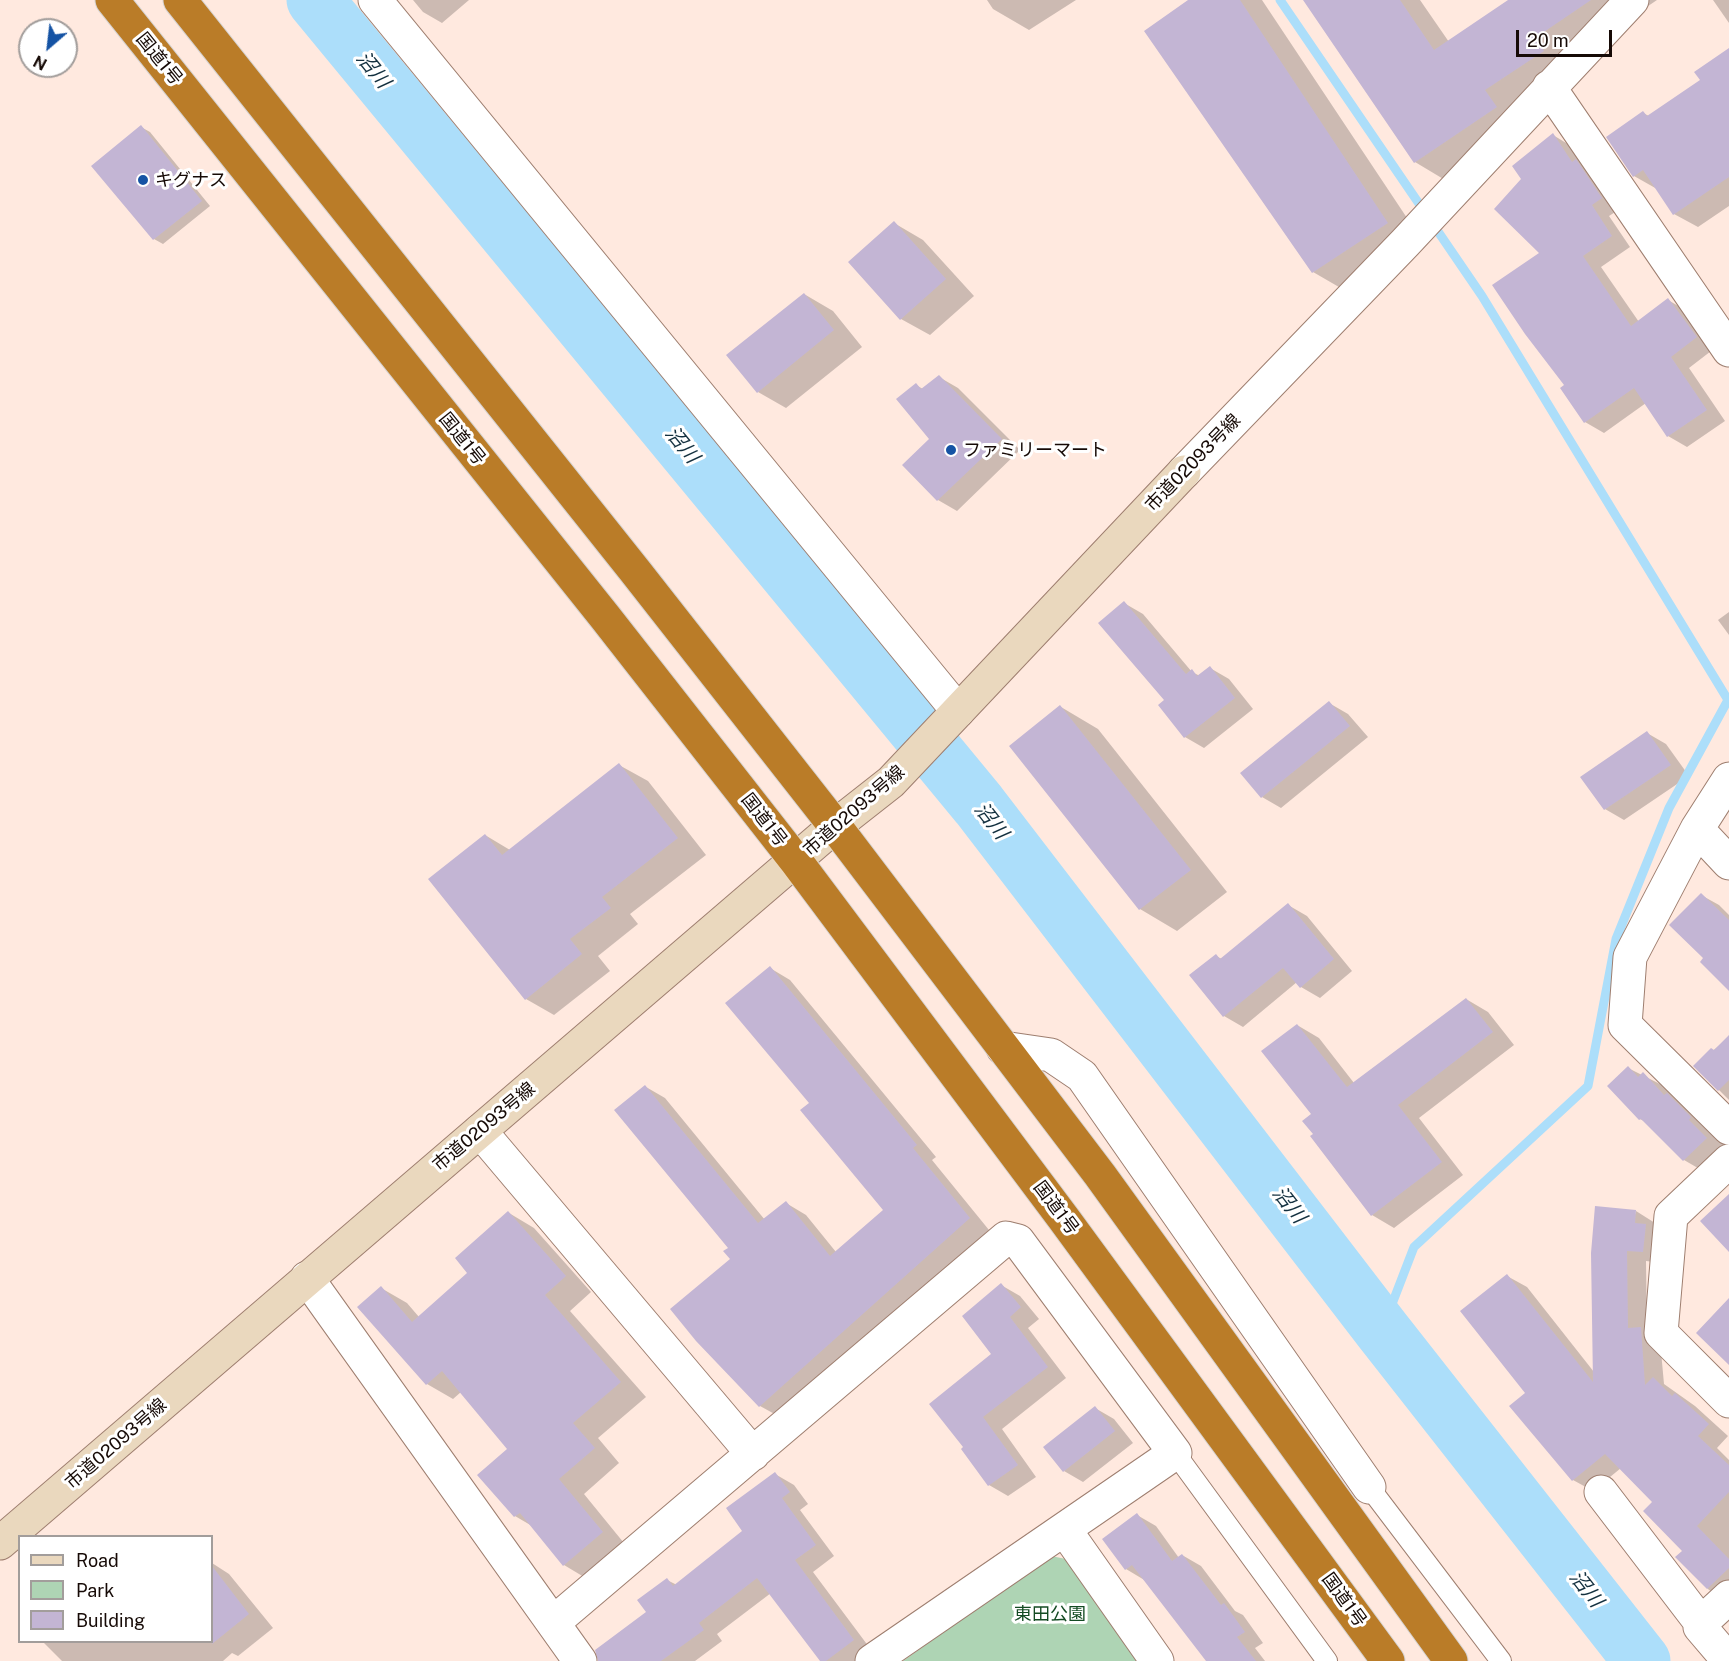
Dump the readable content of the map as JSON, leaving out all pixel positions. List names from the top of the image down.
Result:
{
  "streets": {
    "highway": ["国道1号"],
    "street": ["市道02093号線"]
  },
  "crossings": [
    ["国道1号", "市道02093号線"]
  ],
  "water": ["沼川"],
  "parks": ["東田公園"],
  "places": ["キグナス", "ファミリーマート"],
  "legend": ["Road", "Park", "Building"],
  "scale_bar": "20 m",
  "north": "bottom left"
}
